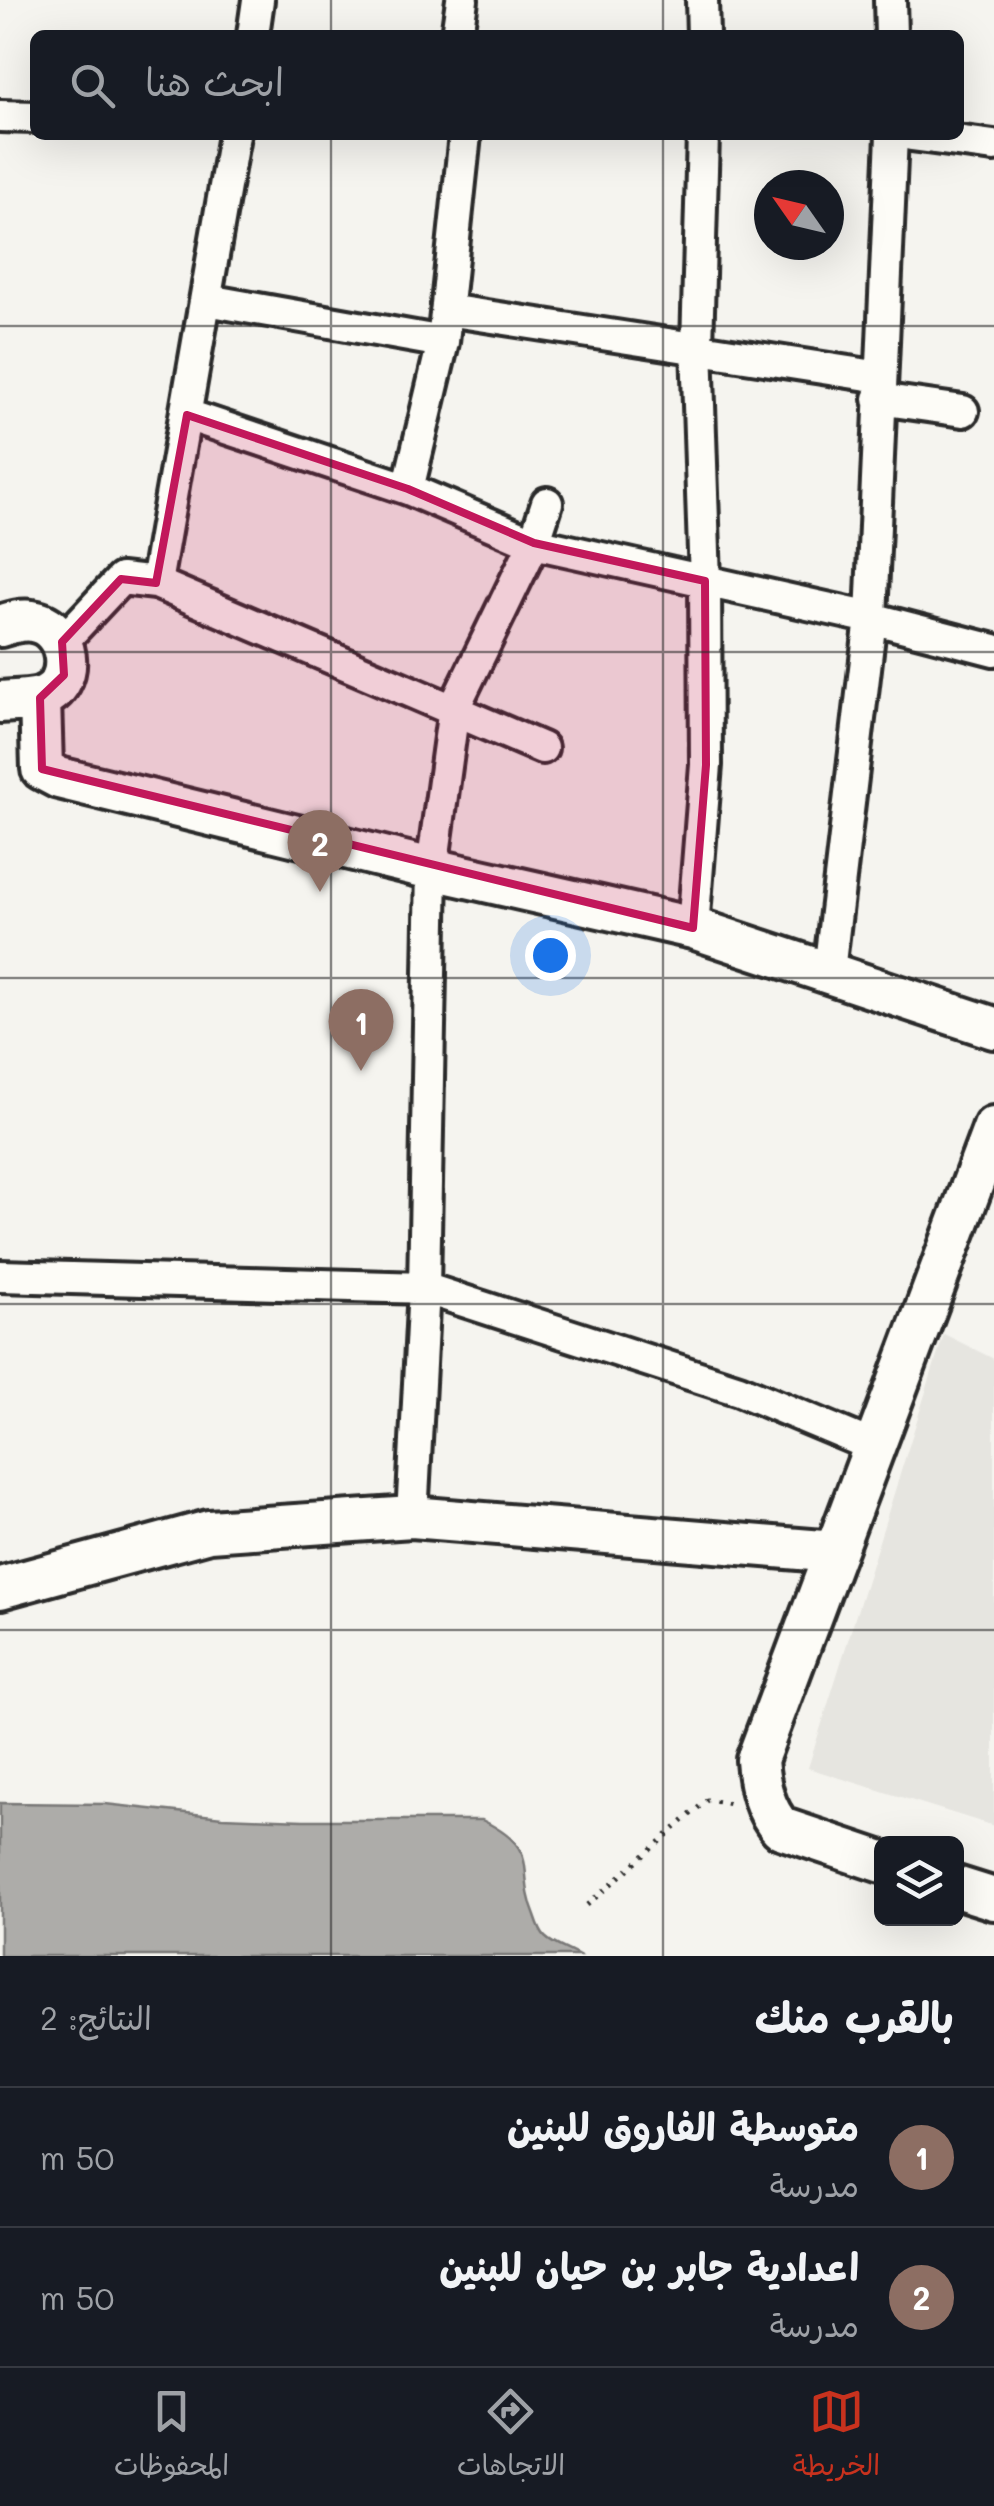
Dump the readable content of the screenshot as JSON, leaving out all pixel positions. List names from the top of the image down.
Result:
{
  "north": "top left",
  "page": {
    "search": "ابحث هنا",
    "pins": ["2", "1"],
    "heading": ["بالقرب منك", "النتائج: 2"],
    "list": [
      {
        "mark": "1",
        "name": "متوسطة الفاروق للبنين",
        "note": "مدرسة",
        "value": "50 m"
      },
      {
        "mark": "2",
        "name": "اعدادية جابر بن حيان للبنين",
        "note": "مدرسة",
        "value": "50 m"
      }
    ],
    "nav": ["الخريطة", "الاتجاهات", "المحفوظات"]
  }
}
